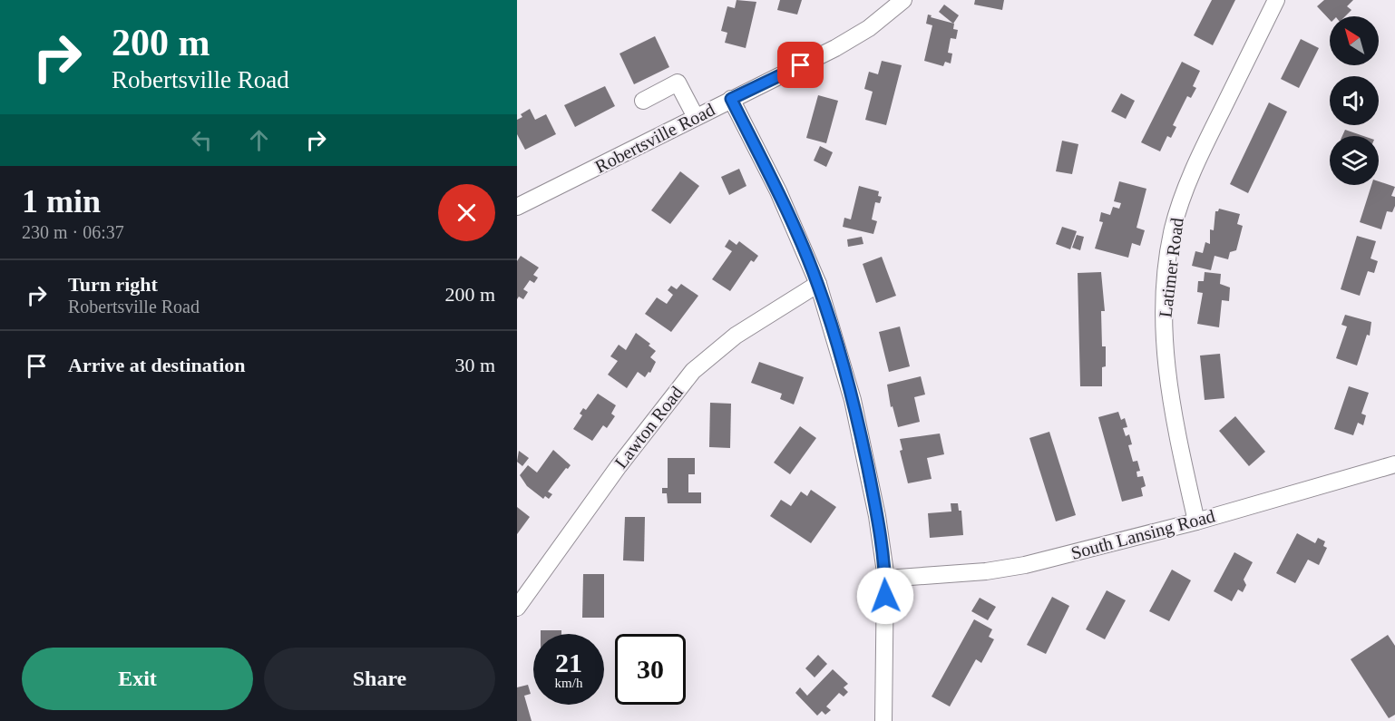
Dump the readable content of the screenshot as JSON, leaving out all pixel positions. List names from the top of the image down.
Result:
{
  "streets": {
    "street": [
      "Robertsville Road",
      "Latimer Road",
      "Lawton Road",
      "South Lansing Road"
    ]
  },
  "crossings": [
    ["Latimer Road", "South Lansing Road"]
  ],
  "north": "top left",
  "page": {
    "turn": ["200 m", "Robertsville Road"],
    "heading": ["1 min", "230 m · 06:37"],
    "list": [
      {
        "name": "Turn right",
        "note": "Robertsville Road",
        "value": "200 m"
      },
      {
        "name": "Arrive at destination",
        "value": "30 m"
      }
    ],
    "speed": "21 km/h",
    "limit": "30",
    "buttons": ["Exit", "Share"]
  }
}
